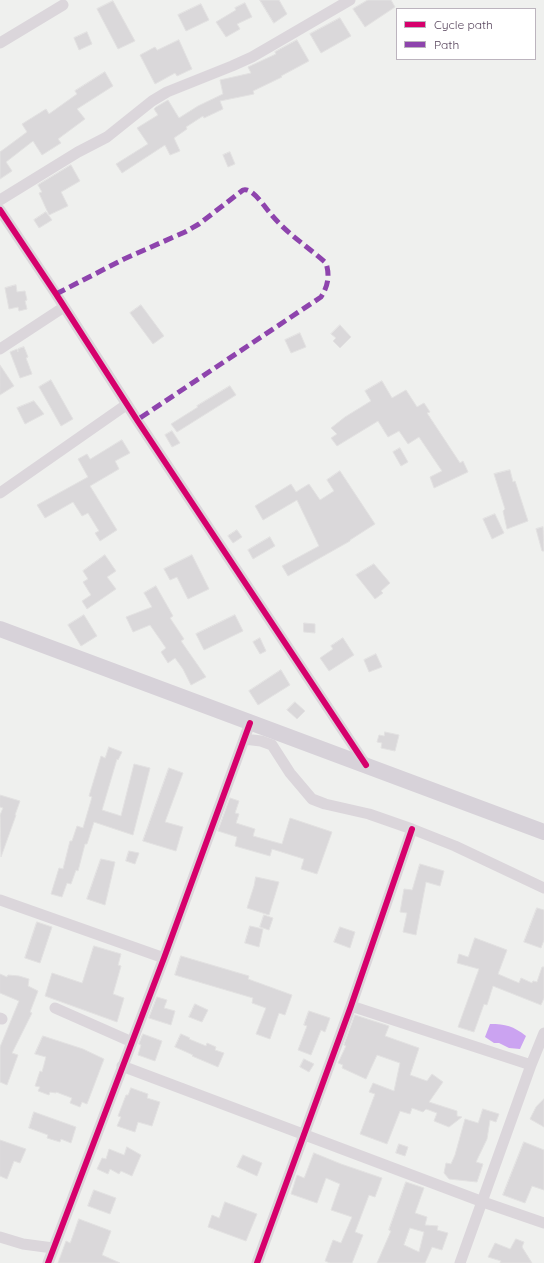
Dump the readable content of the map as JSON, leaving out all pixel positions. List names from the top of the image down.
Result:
{
  "legend": ["Cycle path", "Path"]
}
